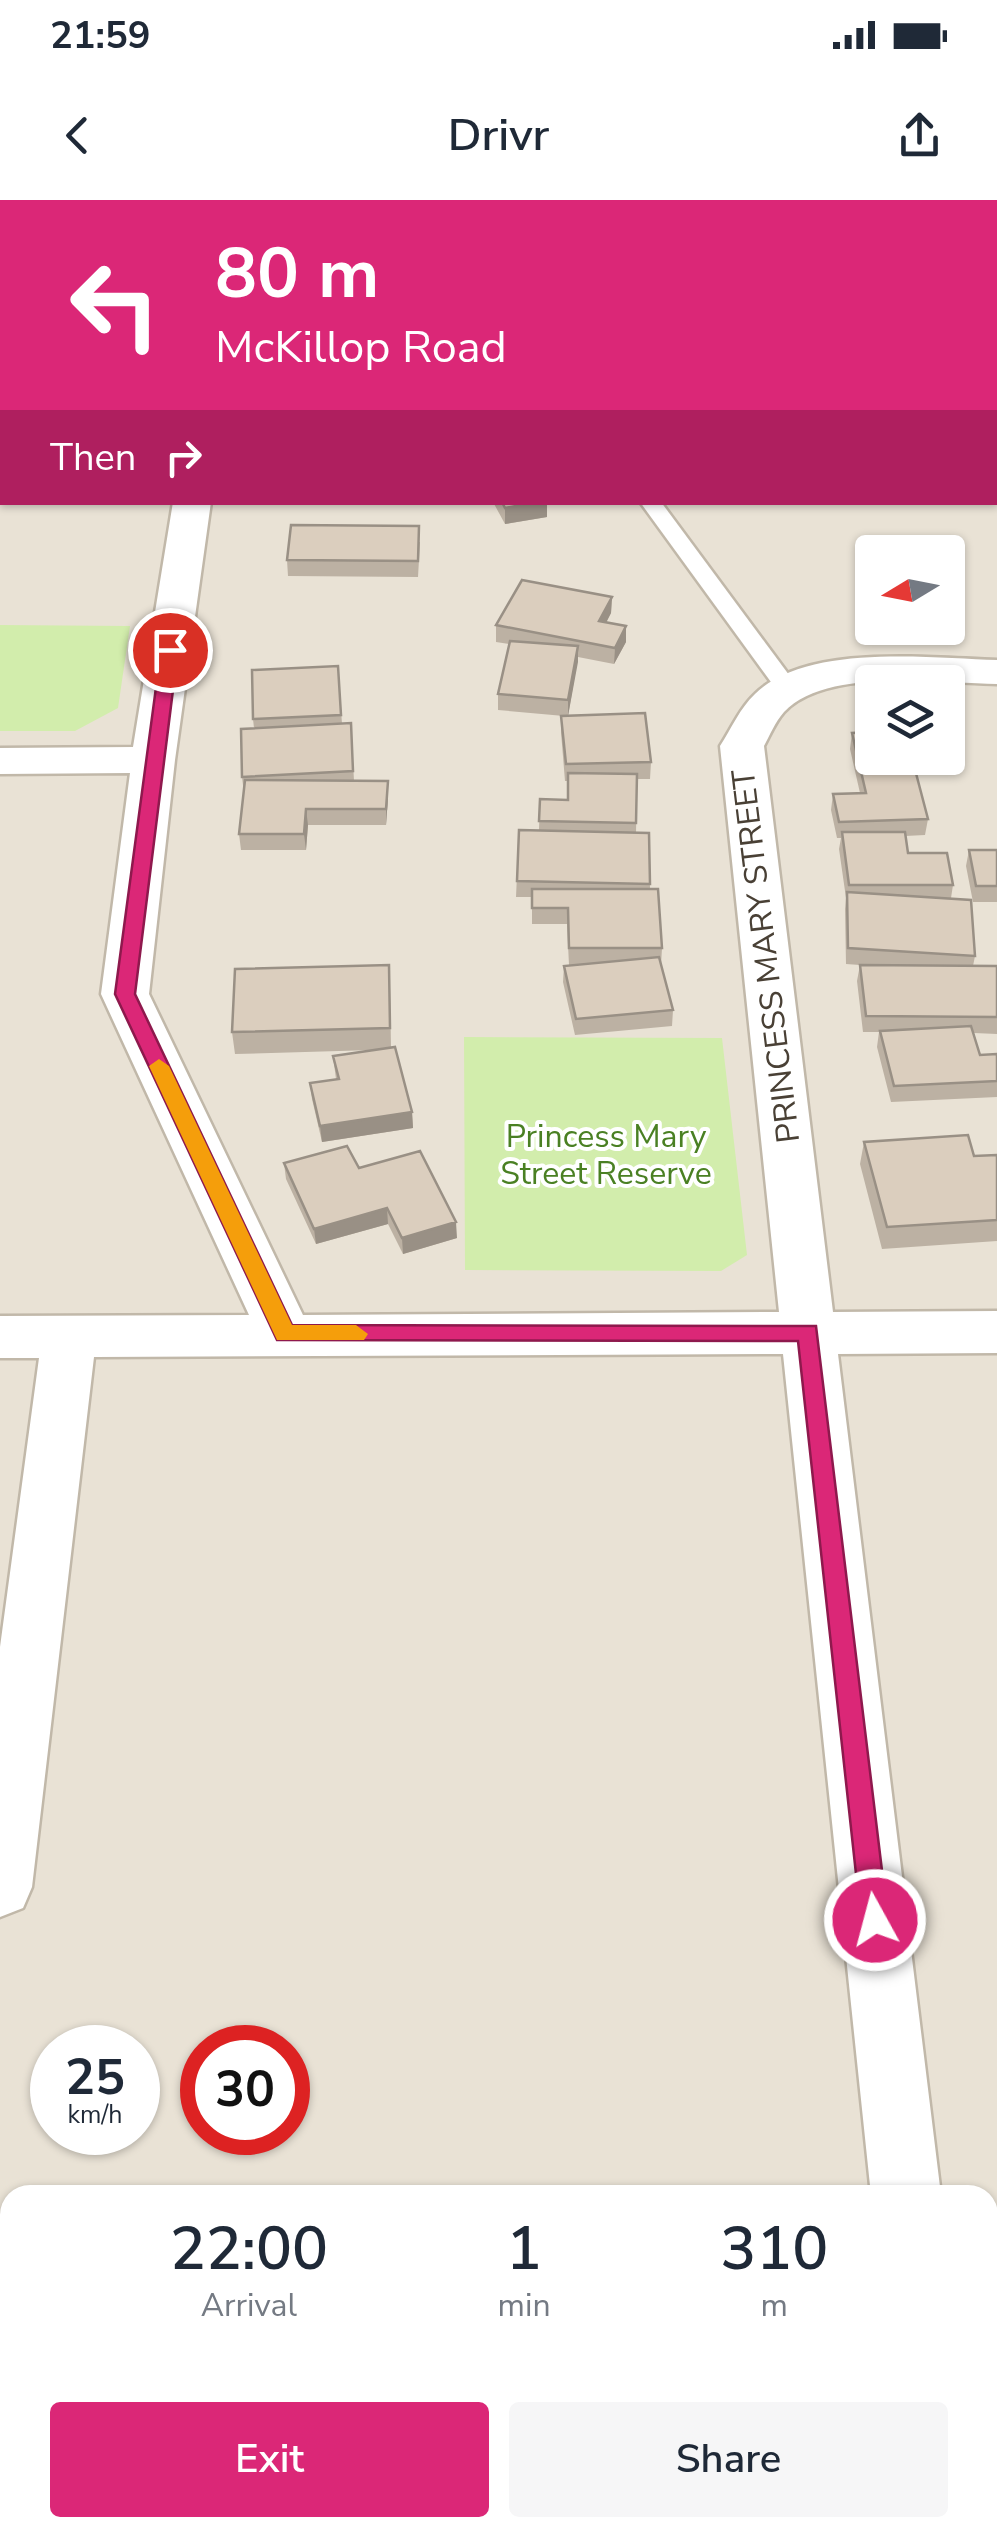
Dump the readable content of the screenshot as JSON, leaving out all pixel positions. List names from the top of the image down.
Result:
{
  "streets": {
    "street": ["PRINCESS MARY STREET"]
  },
  "parks": ["Princess Mary Street Reserve"],
  "north": "left",
  "page": {
    "status": "21:59",
    "header": "Drivr",
    "turn": ["80 m", "McKillop Road"],
    "then": "Then",
    "speed": "25 km/h",
    "limit": "30",
    "eta": [
      "22:00",
      "Arrival",
      "1",
      "min",
      "310",
      "m"
    ],
    "buttons": ["Exit", "Share"]
  }
}
